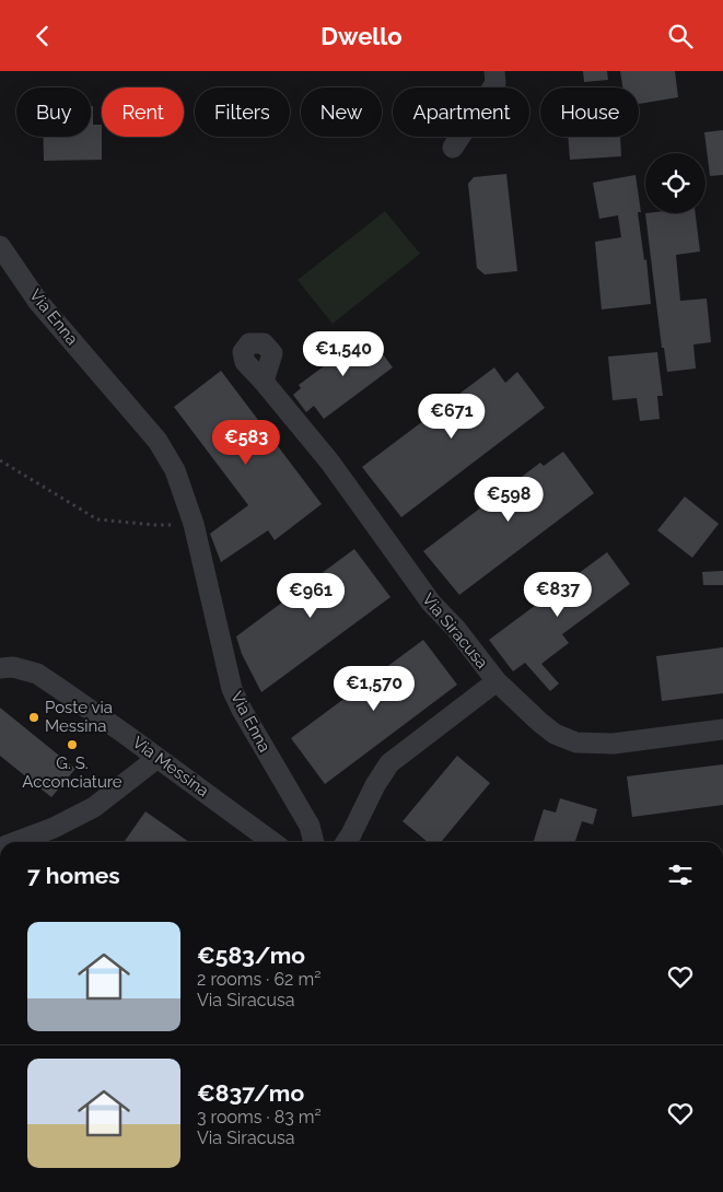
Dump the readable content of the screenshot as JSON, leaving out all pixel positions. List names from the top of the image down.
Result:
{
  "streets": {
    "street": ["Via Enna", "Via Siracusa", "Via Messina"]
  },
  "places": ["Poste via Messina", "G. S. Acconciature"],
  "page": {
    "header": "Dwello",
    "chip": [
      "Buy",
      "Rent",
      "Filters",
      "New",
      "Apartment",
      "House"
    ],
    "price": [
      "€1,540",
      "€671",
      "€583",
      "€598",
      "€837",
      "€961",
      "€1,570"
    ],
    "heading": "7 homes",
    "list": [
      {
        "name": "€583/mo",
        "note": "2 rooms · 62 m² · Via Siracusa"
      },
      {
        "name": "€837/mo",
        "note": "3 rooms · 83 m² · Via Siracusa"
      }
    ]
  }
}
